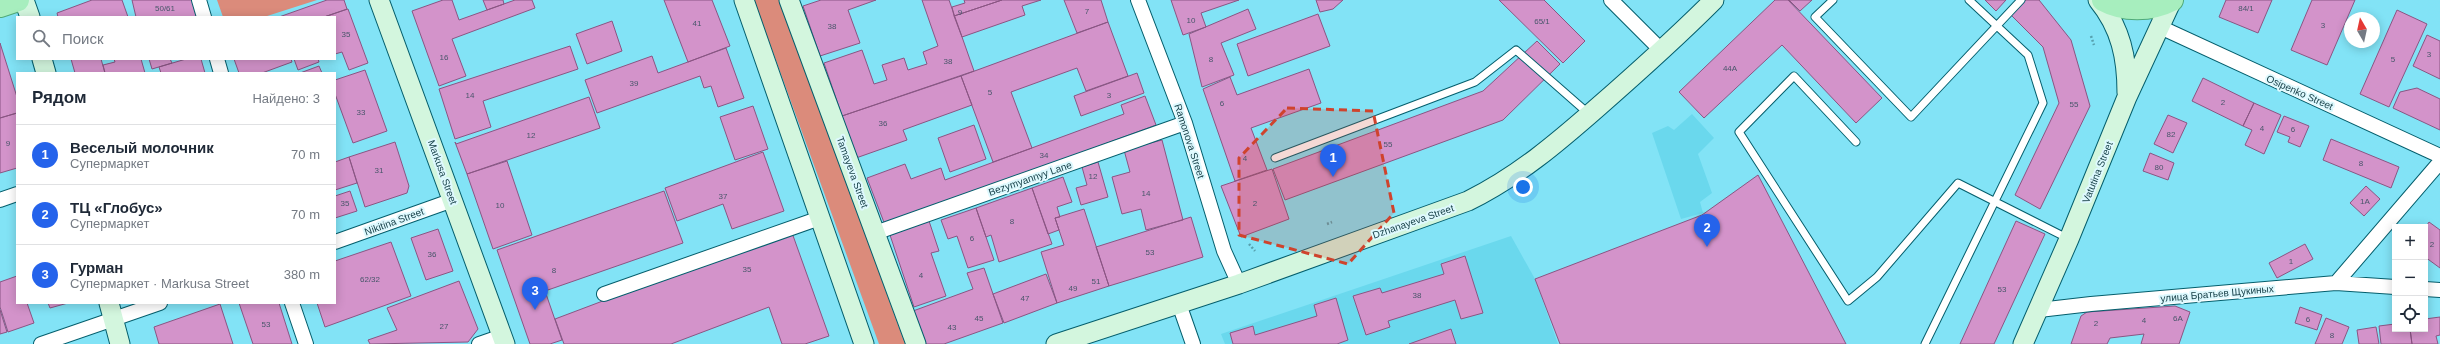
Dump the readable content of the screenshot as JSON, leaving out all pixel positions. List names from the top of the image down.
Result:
{
  "streets": {
    "main road": [
      "Markusa Street",
      "Tamayeva Street",
      "Vatutina Street",
      "Dzhanayeva Street"
    ],
    "street": [
      "Osipenko Street",
      "Ramonova Street",
      "Bezymyannyy Lane",
      "Nikitina Street",
      "улица Братьев Щукиных"
    ]
  },
  "crossings": [
    ["Osipenko Street", "Vatutina Street"],
    ["Ramonova Street", "Bezymyannyy Lane"],
    ["Ramonova Street", "Dzhanayeva Street"],
    ["Markusa Street", "Nikitina Street"],
    ["Tamayeva Street", "Bezymyannyy Lane"],
    ["Vatutina Street", "улица Братьев Щукиных"]
  ],
  "house_numbers": [
    "50/61",
    "84/1",
    "7",
    "9",
    "10",
    "65/1",
    "41",
    "3",
    "38",
    "35",
    "3",
    "16",
    "8",
    "5",
    "38",
    "44А",
    "39",
    "5",
    "14",
    "3",
    "2",
    "6",
    "55",
    "33",
    "36",
    "4",
    "6",
    "82",
    "12",
    "9",
    "55",
    "34",
    "4",
    "8",
    "80",
    "31",
    "12",
    "14",
    "37",
    "1А",
    "35",
    "2",
    "10",
    "8",
    "6",
    "2",
    "53",
    "36",
    "1",
    "35",
    "8",
    "4",
    "62/32",
    "51",
    "49",
    "53",
    "38",
    "47",
    "45",
    "6А",
    "6",
    "4",
    "2",
    "53",
    "27",
    "43",
    "8"
  ],
  "north": "top",
  "page": {
    "search": "Поиск",
    "heading": ["Рядом", "Найдено: 3"],
    "list": [
      {
        "mark": "1",
        "name": "Веселый молочник",
        "note": "Супермаркет",
        "value": "70 m"
      },
      {
        "mark": "2",
        "name": "ТЦ «Глобус»",
        "note": "Супермаркет",
        "value": "70 m"
      },
      {
        "mark": "3",
        "name": "Гурман",
        "note": "Супермаркет · Markusa Street",
        "value": "380 m"
      }
    ],
    "pins": ["1", "2", "3"],
    "map_buttons": ["+", "−"]
  }
}
